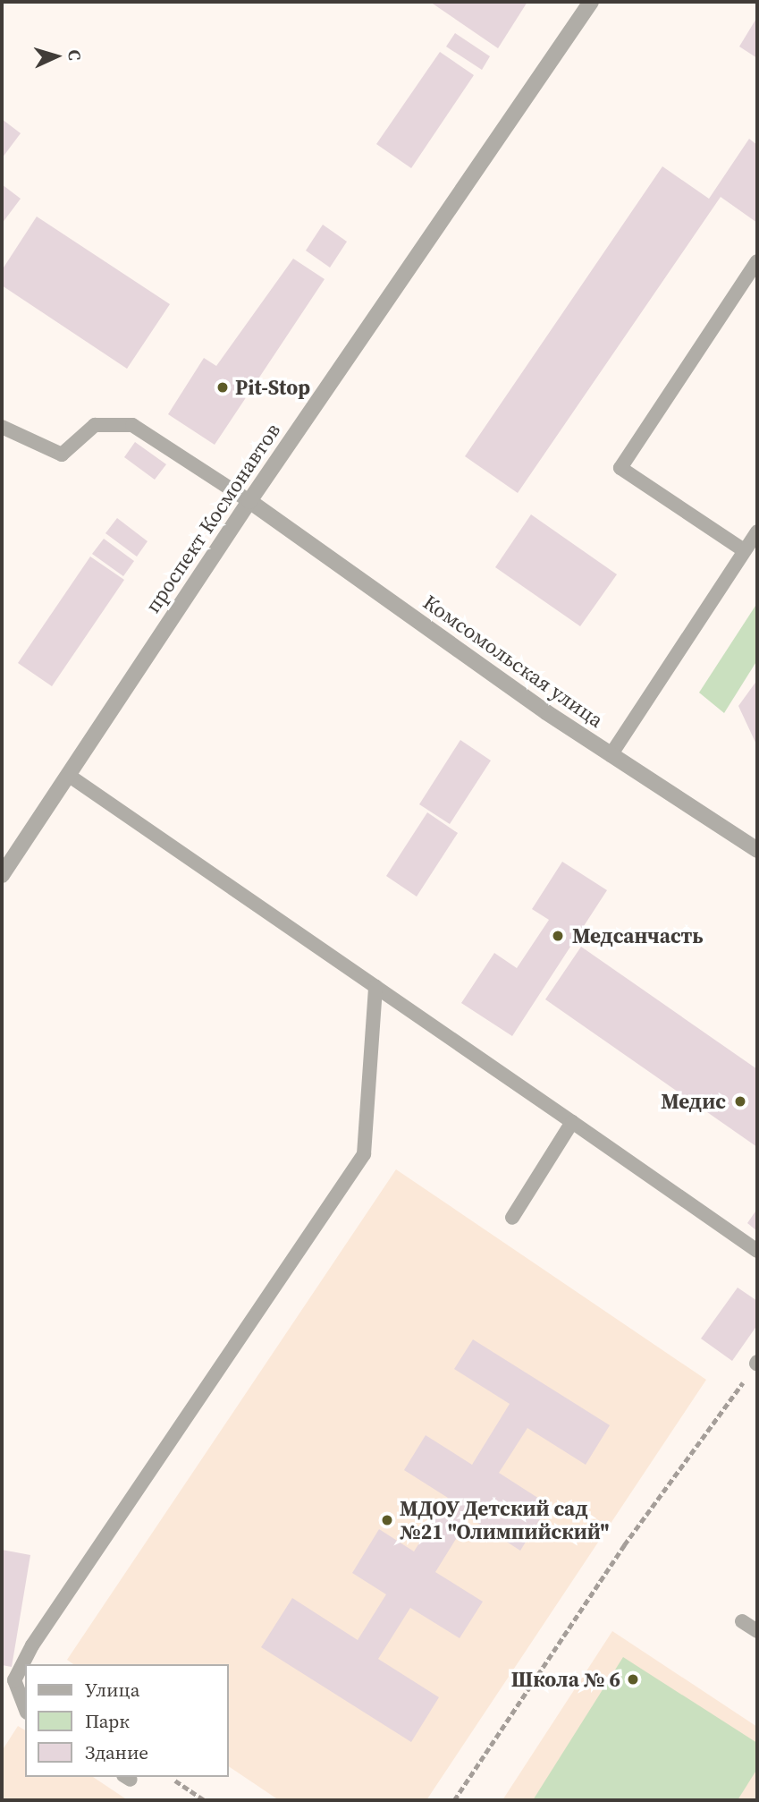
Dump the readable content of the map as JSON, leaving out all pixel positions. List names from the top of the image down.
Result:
{
  "streets": {
    "street": ["проспект Космонавтов", "Комсомольская улица"]
  },
  "crossings": [
    ["проспект Космонавтов", "Комсомольская улица"]
  ],
  "places": [
    "Pit-Stop",
    "Медсанчасть",
    "Медис",
    "МДОУ Детский сад №21 \"Олимпийский\"",
    "Школа № 6"
  ],
  "legend": ["Улица", "Парк", "Здание"],
  "north": "right"
}
